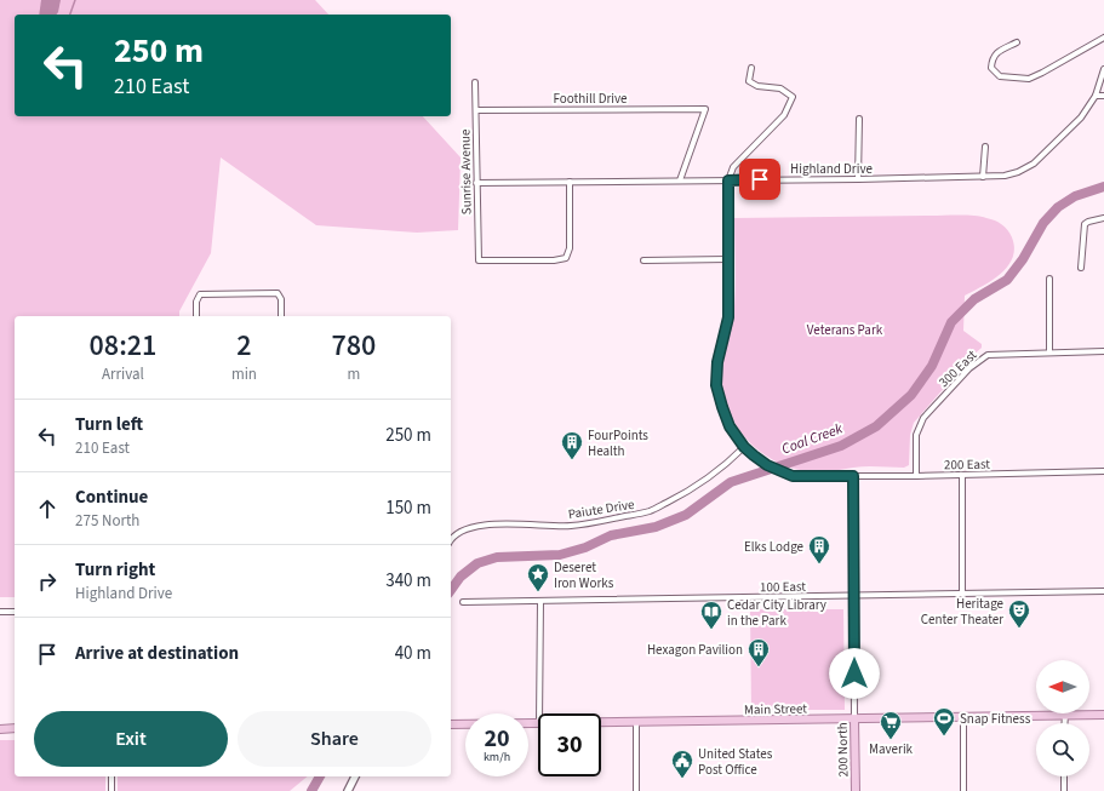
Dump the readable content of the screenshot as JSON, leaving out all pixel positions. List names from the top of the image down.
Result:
{
  "streets": {
    "main road": ["Main Street", "200 North"],
    "street": [
      "Foothill Drive",
      "Highland Drive",
      "Sunrise Avenue",
      "300 East",
      "200 East",
      "Paiute Drive",
      "100 East"
    ]
  },
  "crossings": [
    ["Foothill Drive", "Highland Drive"],
    ["Foothill Drive", "Sunrise Avenue"],
    ["Highland Drive", "Sunrise Avenue"],
    ["300 East", "200 East"],
    ["200 East", "Paiute Drive"],
    ["200 East", "200 North"],
    ["100 East", "200 North"],
    ["Main Street", "200 North"]
  ],
  "water": ["Coal Creek"],
  "parks": ["Veterans Park"],
  "places": {
    "building": ["FourPoints Health", "Elks Lodge", "Hexagon Pavilion"],
    "place": ["Deseret Iron Works"],
    "theatre": ["Heritage Center Theater"],
    "library": ["Cedar City Library in the Park"],
    "sports": ["Snap Fitness"],
    "supermarket": ["Maverik"],
    "public building": ["United States Post Office"]
  },
  "north": "left",
  "page": {
    "turn": ["250 m", "210 East"],
    "eta": [
      "08:21",
      "Arrival",
      "2",
      "min",
      "780",
      "m"
    ],
    "list": [
      {
        "name": "Turn left",
        "note": "210 East",
        "value": "250 m"
      },
      {
        "name": "Continue",
        "note": "275 North",
        "value": "150 m"
      },
      {
        "name": "Turn right",
        "note": "Highland Drive",
        "value": "340 m"
      },
      {
        "name": "Arrive at destination",
        "value": "40 m"
      }
    ],
    "buttons": ["Exit", "Share"],
    "speed": "20 km/h",
    "limit": "30"
  }
}
